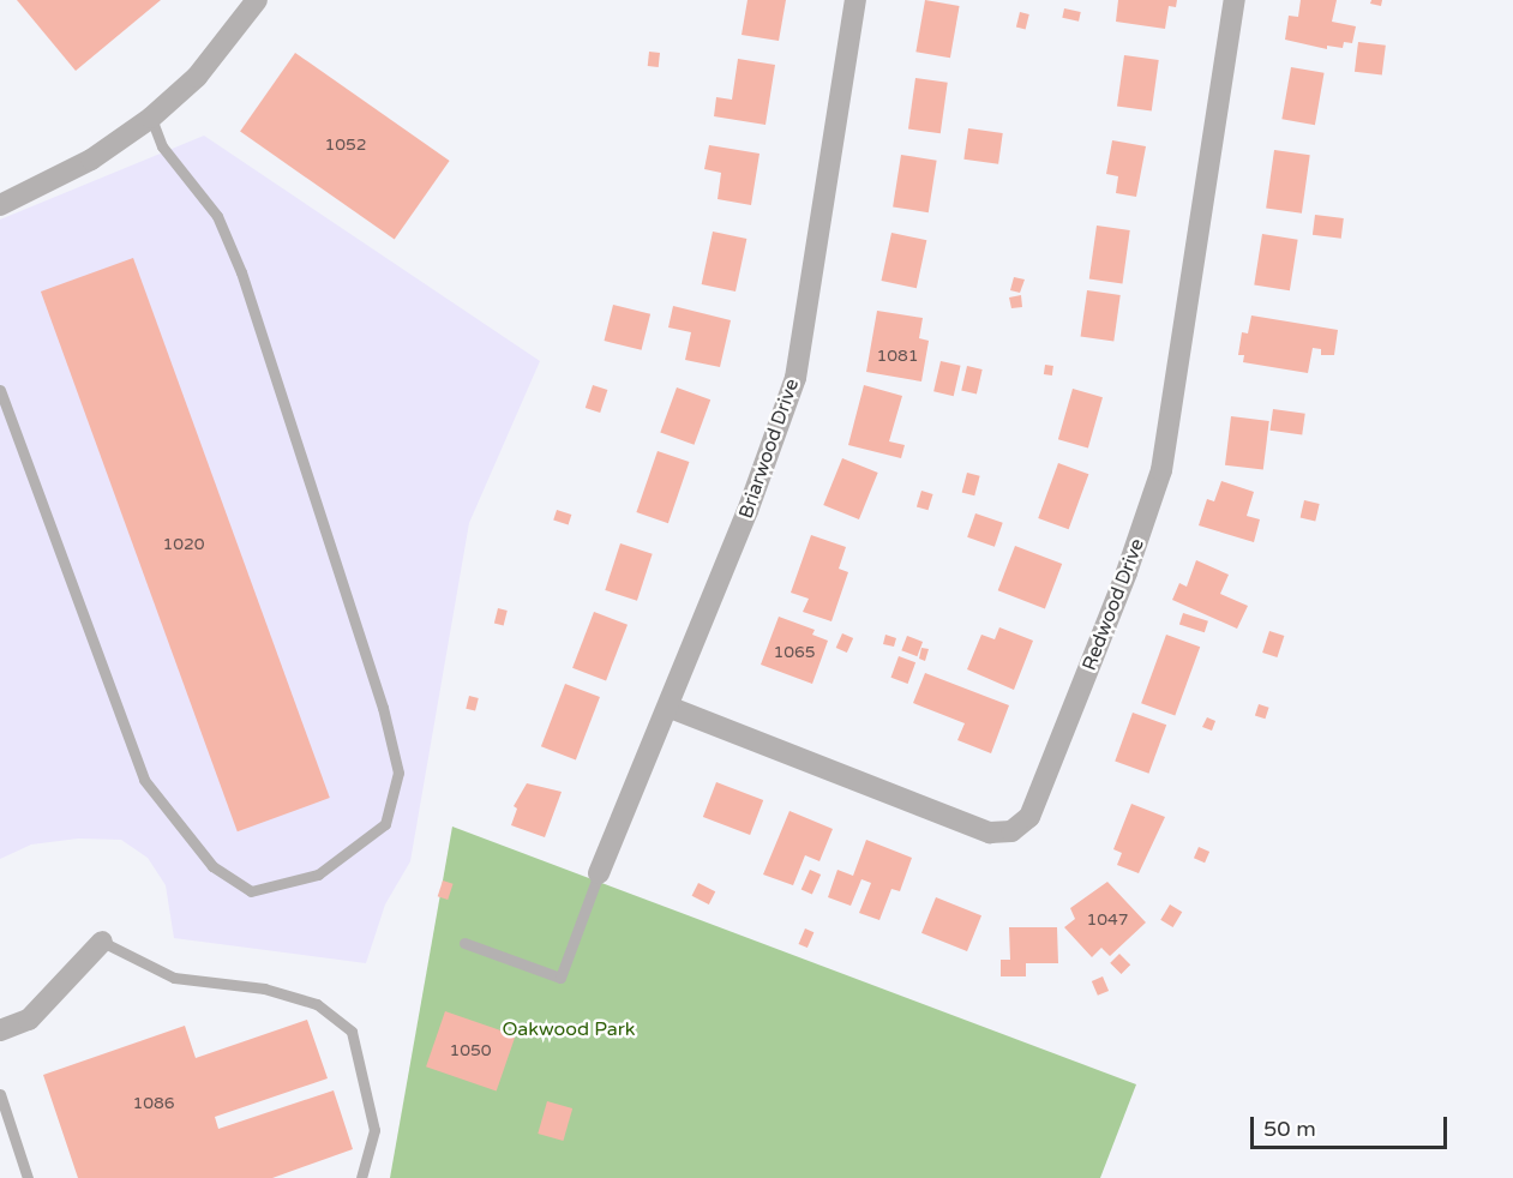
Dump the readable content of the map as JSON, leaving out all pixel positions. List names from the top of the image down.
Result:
{
  "streets": {
    "street": ["Briarwood Drive", "Redwood Drive"]
  },
  "crossings": [
    ["Briarwood Drive", "Redwood Drive"]
  ],
  "parks": ["Oakwood Park"],
  "house_numbers": [
    "1052",
    "1081",
    "1020",
    "1065",
    "1047",
    "1050",
    "1086"
  ],
  "scale_bar": "50 m"
}
